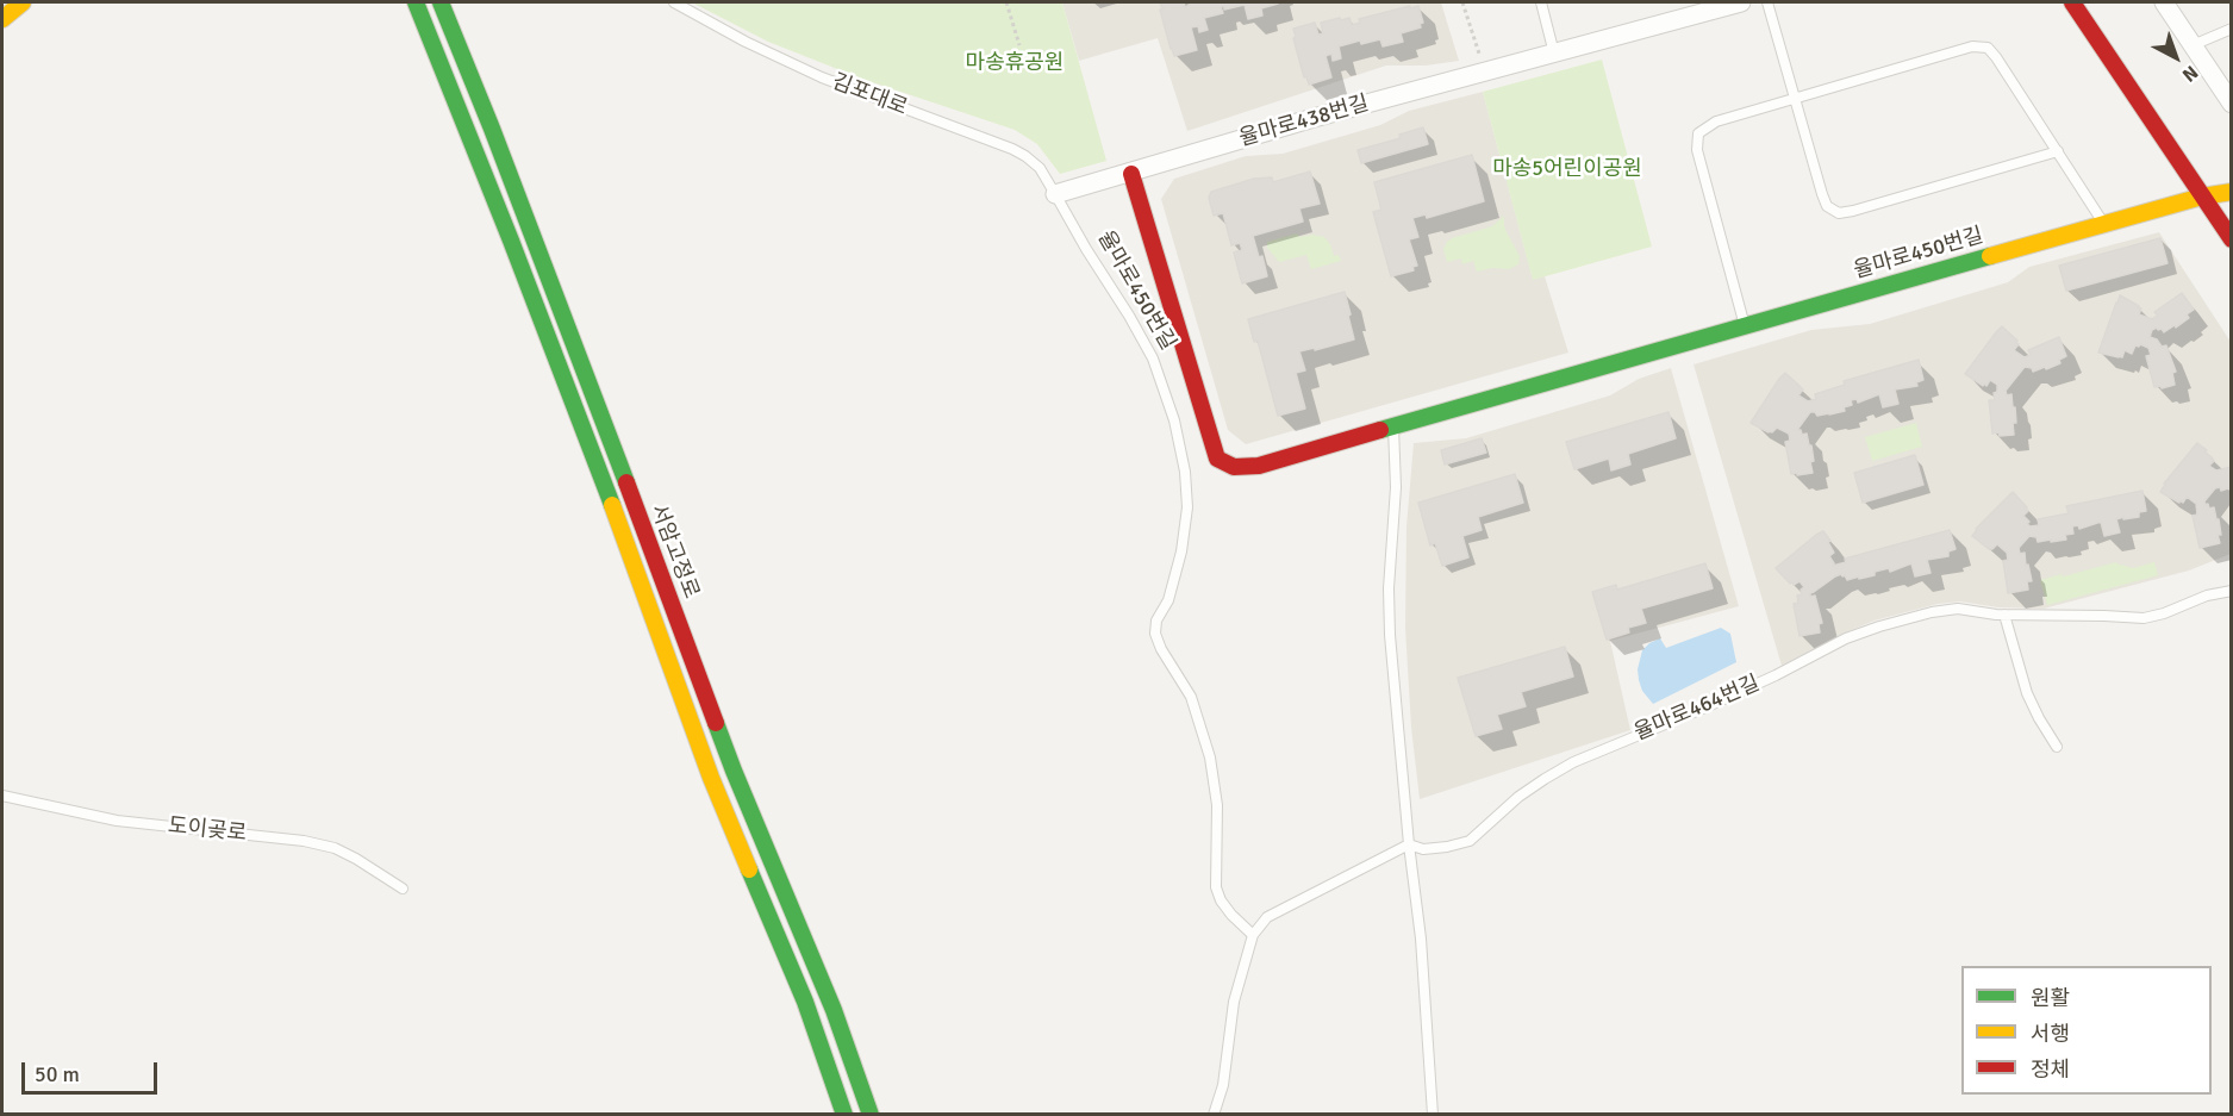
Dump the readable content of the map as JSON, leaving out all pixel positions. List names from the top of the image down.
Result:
{
  "streets": {
    "main road": ["율마로450번길", "서암고정로"],
    "street": ["율마로438번길"],
    "lane": ["김포대로", "율마로464번길", "도이곶로"]
  },
  "crossings": [
    ["김포대로", "율마로438번길"],
    ["김포대로", "율마로450번길"],
    ["율마로438번길", "율마로450번길"]
  ],
  "parks": ["마송휴공원", "마송5어린이공원"],
  "legend": ["원활", "서행", "정체"],
  "scale_bar": "50 m",
  "north": "bottom right"
}
